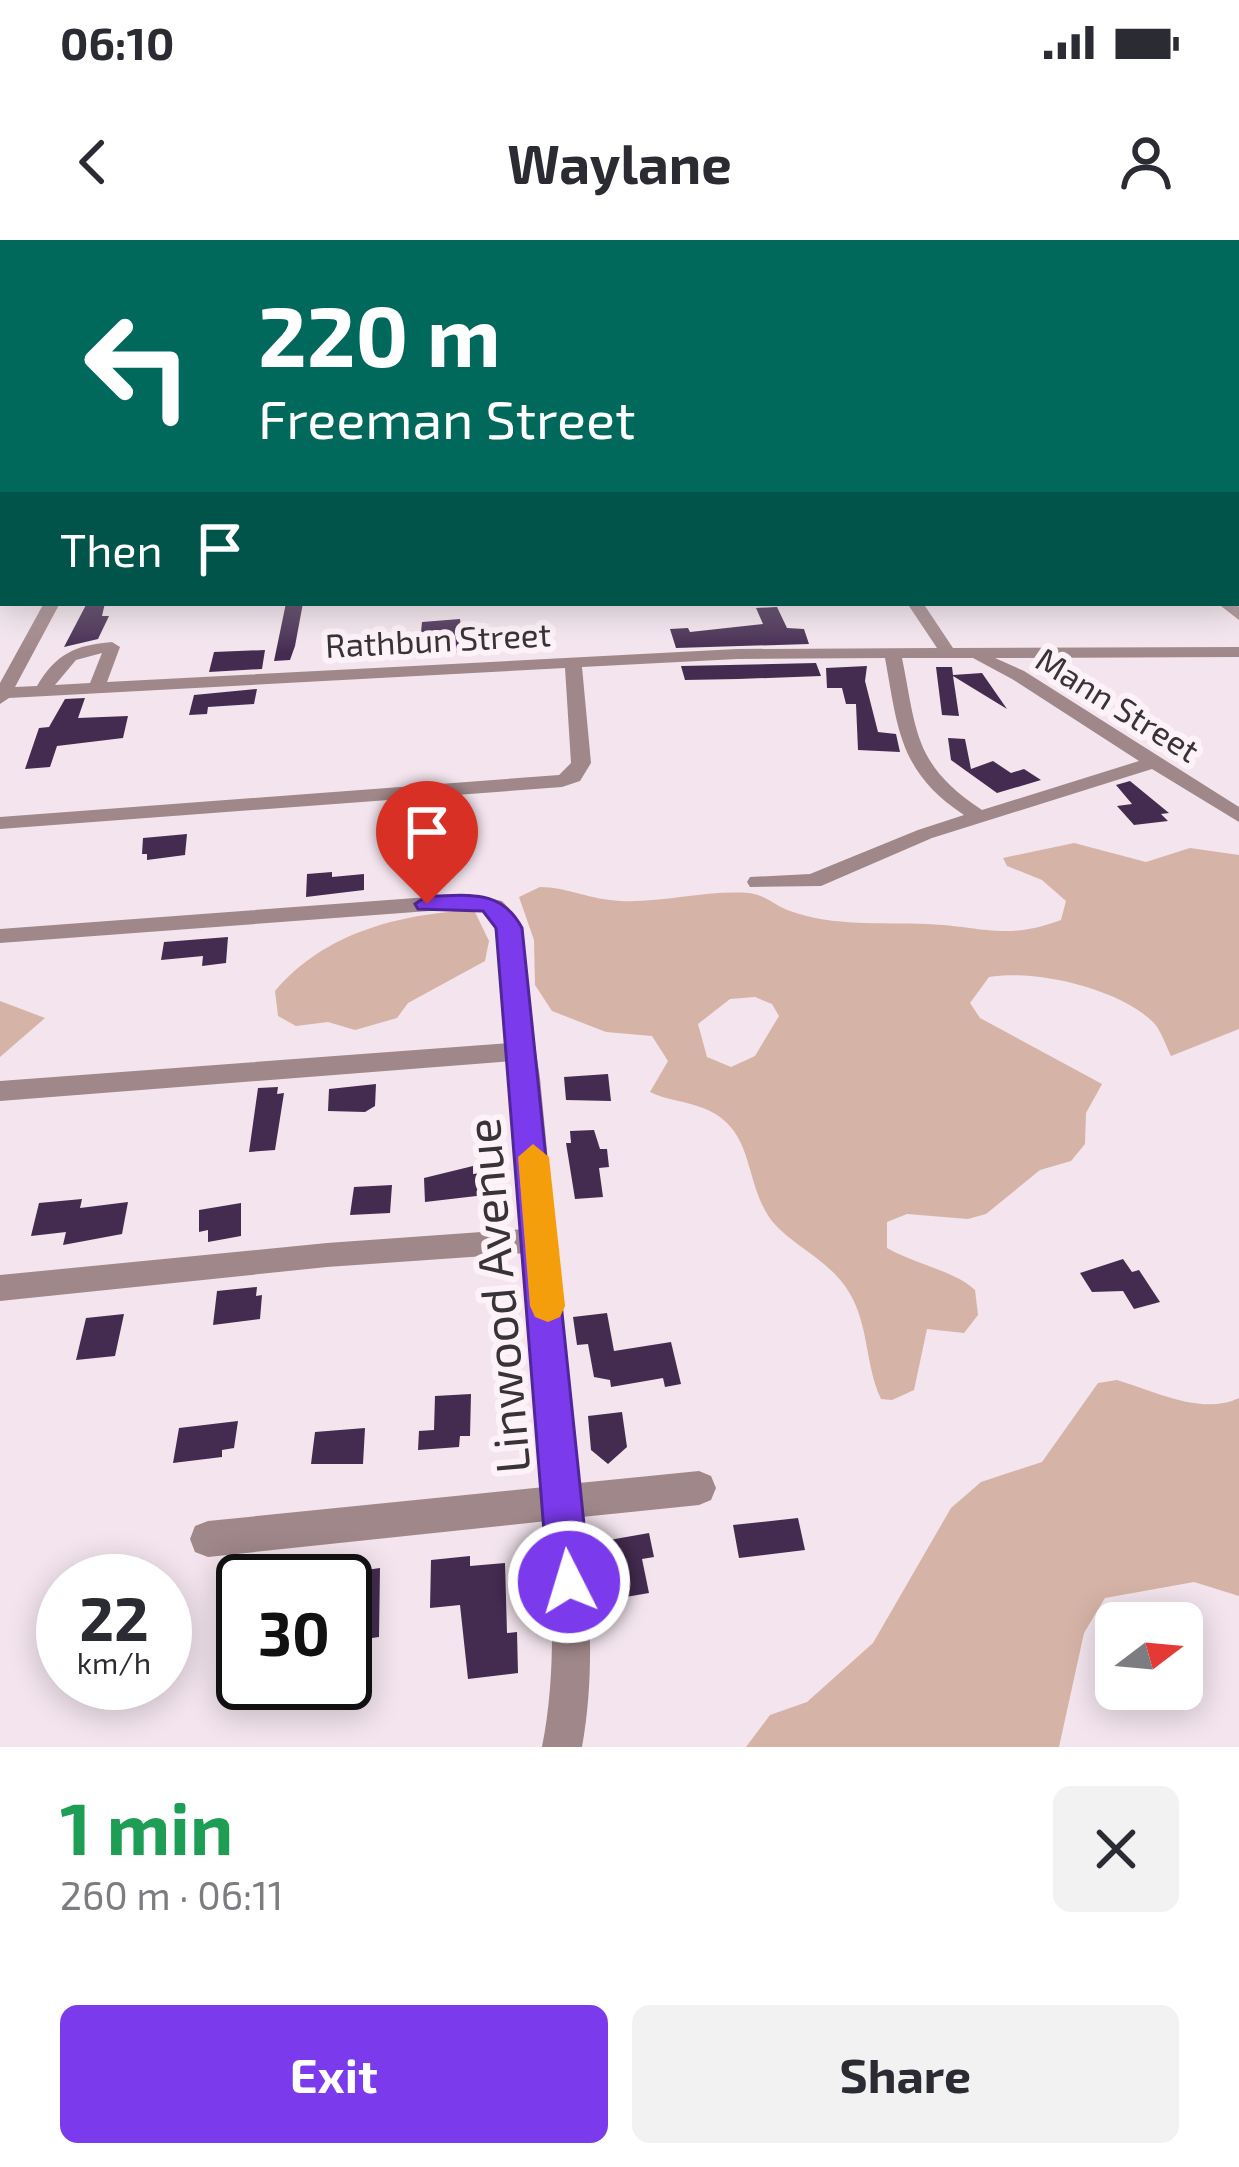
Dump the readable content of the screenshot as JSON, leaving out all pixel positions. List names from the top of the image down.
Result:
{
  "streets": {
    "street": ["Rathbun Street", "Mann Street", "Linwood Avenue"]
  },
  "crossings": [
    ["Rathbun Street", "Mann Street"]
  ],
  "north": "right",
  "page": {
    "status": "06:10",
    "header": "Waylane",
    "turn": ["220 m", "Freeman Street"],
    "then": "Then",
    "speed": "22 km/h",
    "limit": "30",
    "heading": ["1 min", "260 m · 06:11"],
    "buttons": ["Exit", "Share"]
  }
}
